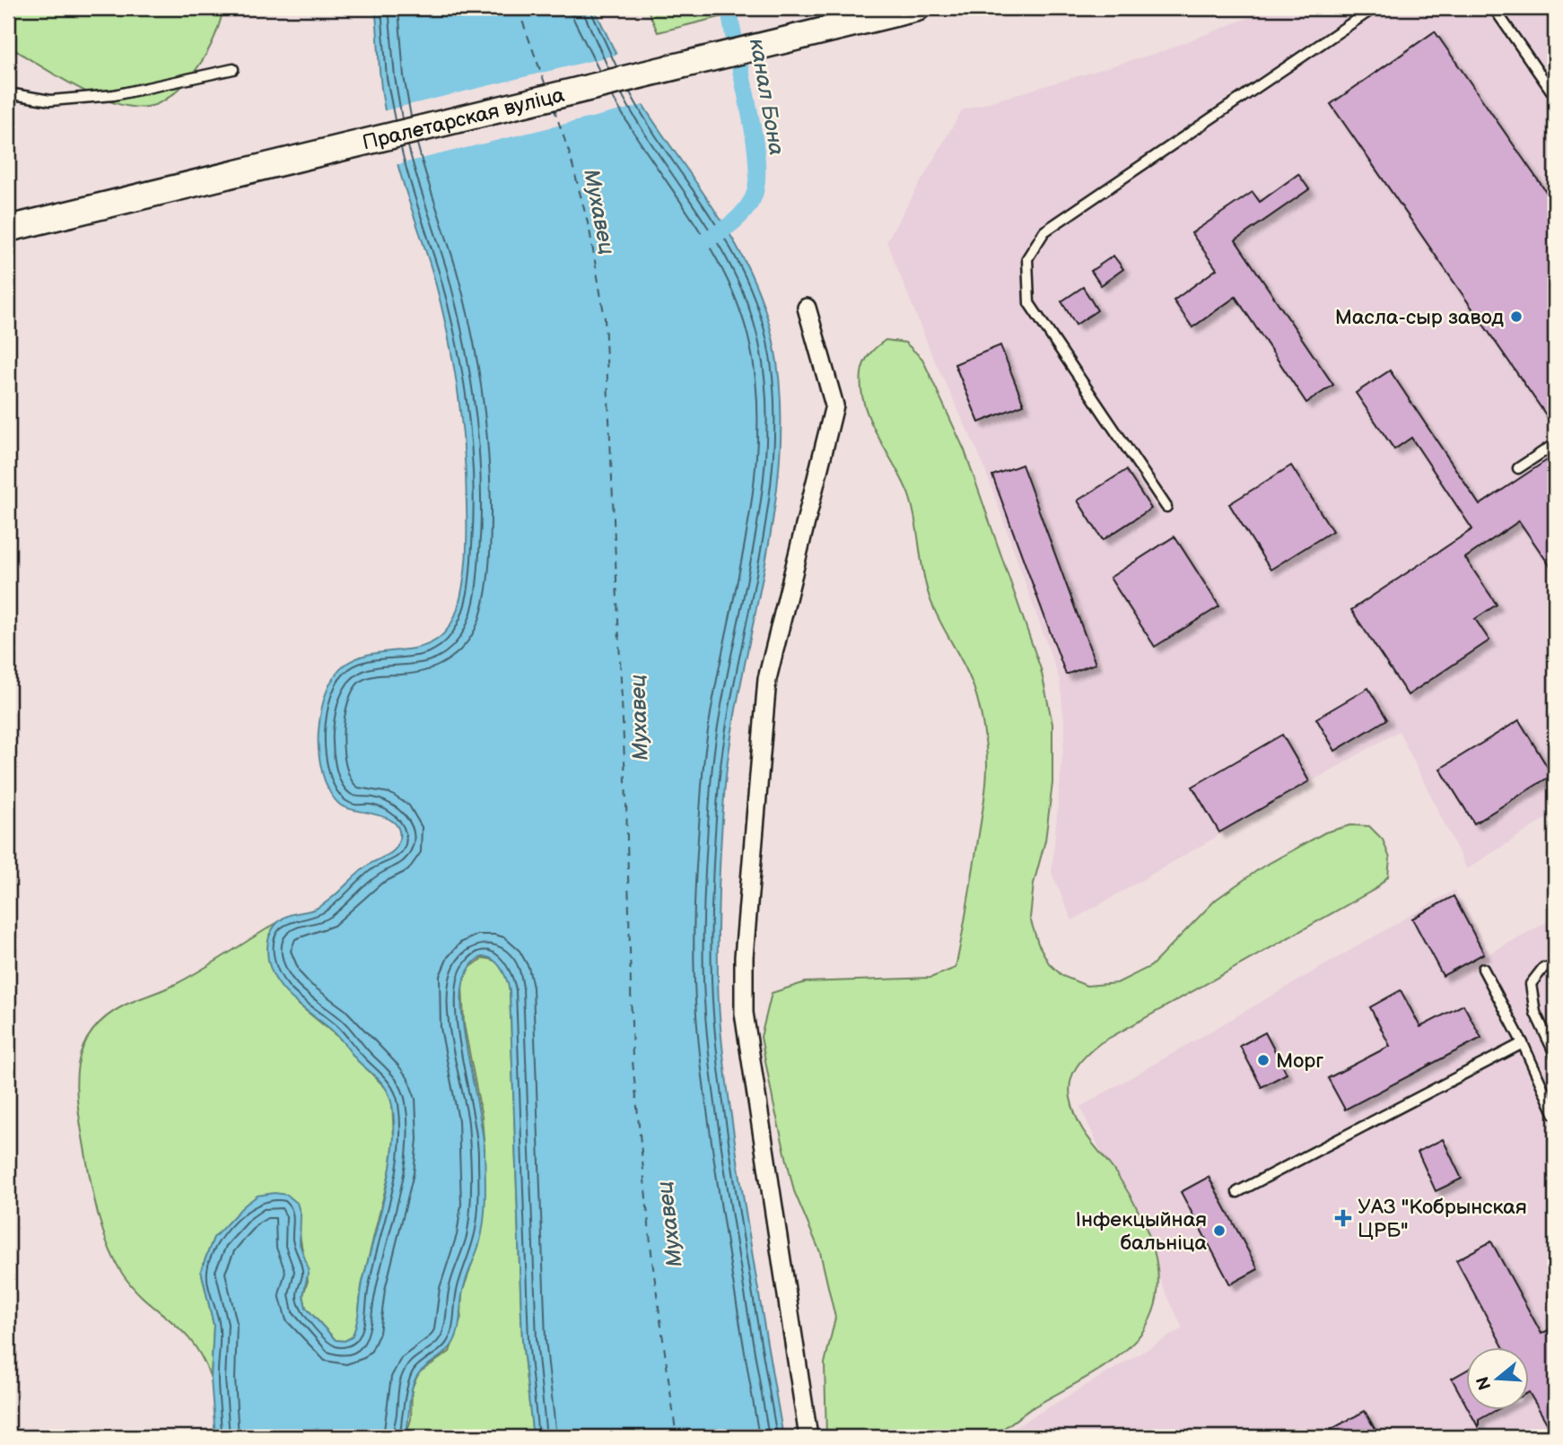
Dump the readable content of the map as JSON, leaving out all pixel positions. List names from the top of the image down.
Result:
{
  "streets": {
    "main road": ["Пралетарская вуліца"]
  },
  "water": ["канал Бона", "Мухавец"],
  "places": {
    "other": ["Масла-сыр завод", "Морг", "Інфекцыйная бальніца"],
    "health": ["УАЗ \"Кобрынская ЦРБ\""]
  },
  "north": "left"
}
